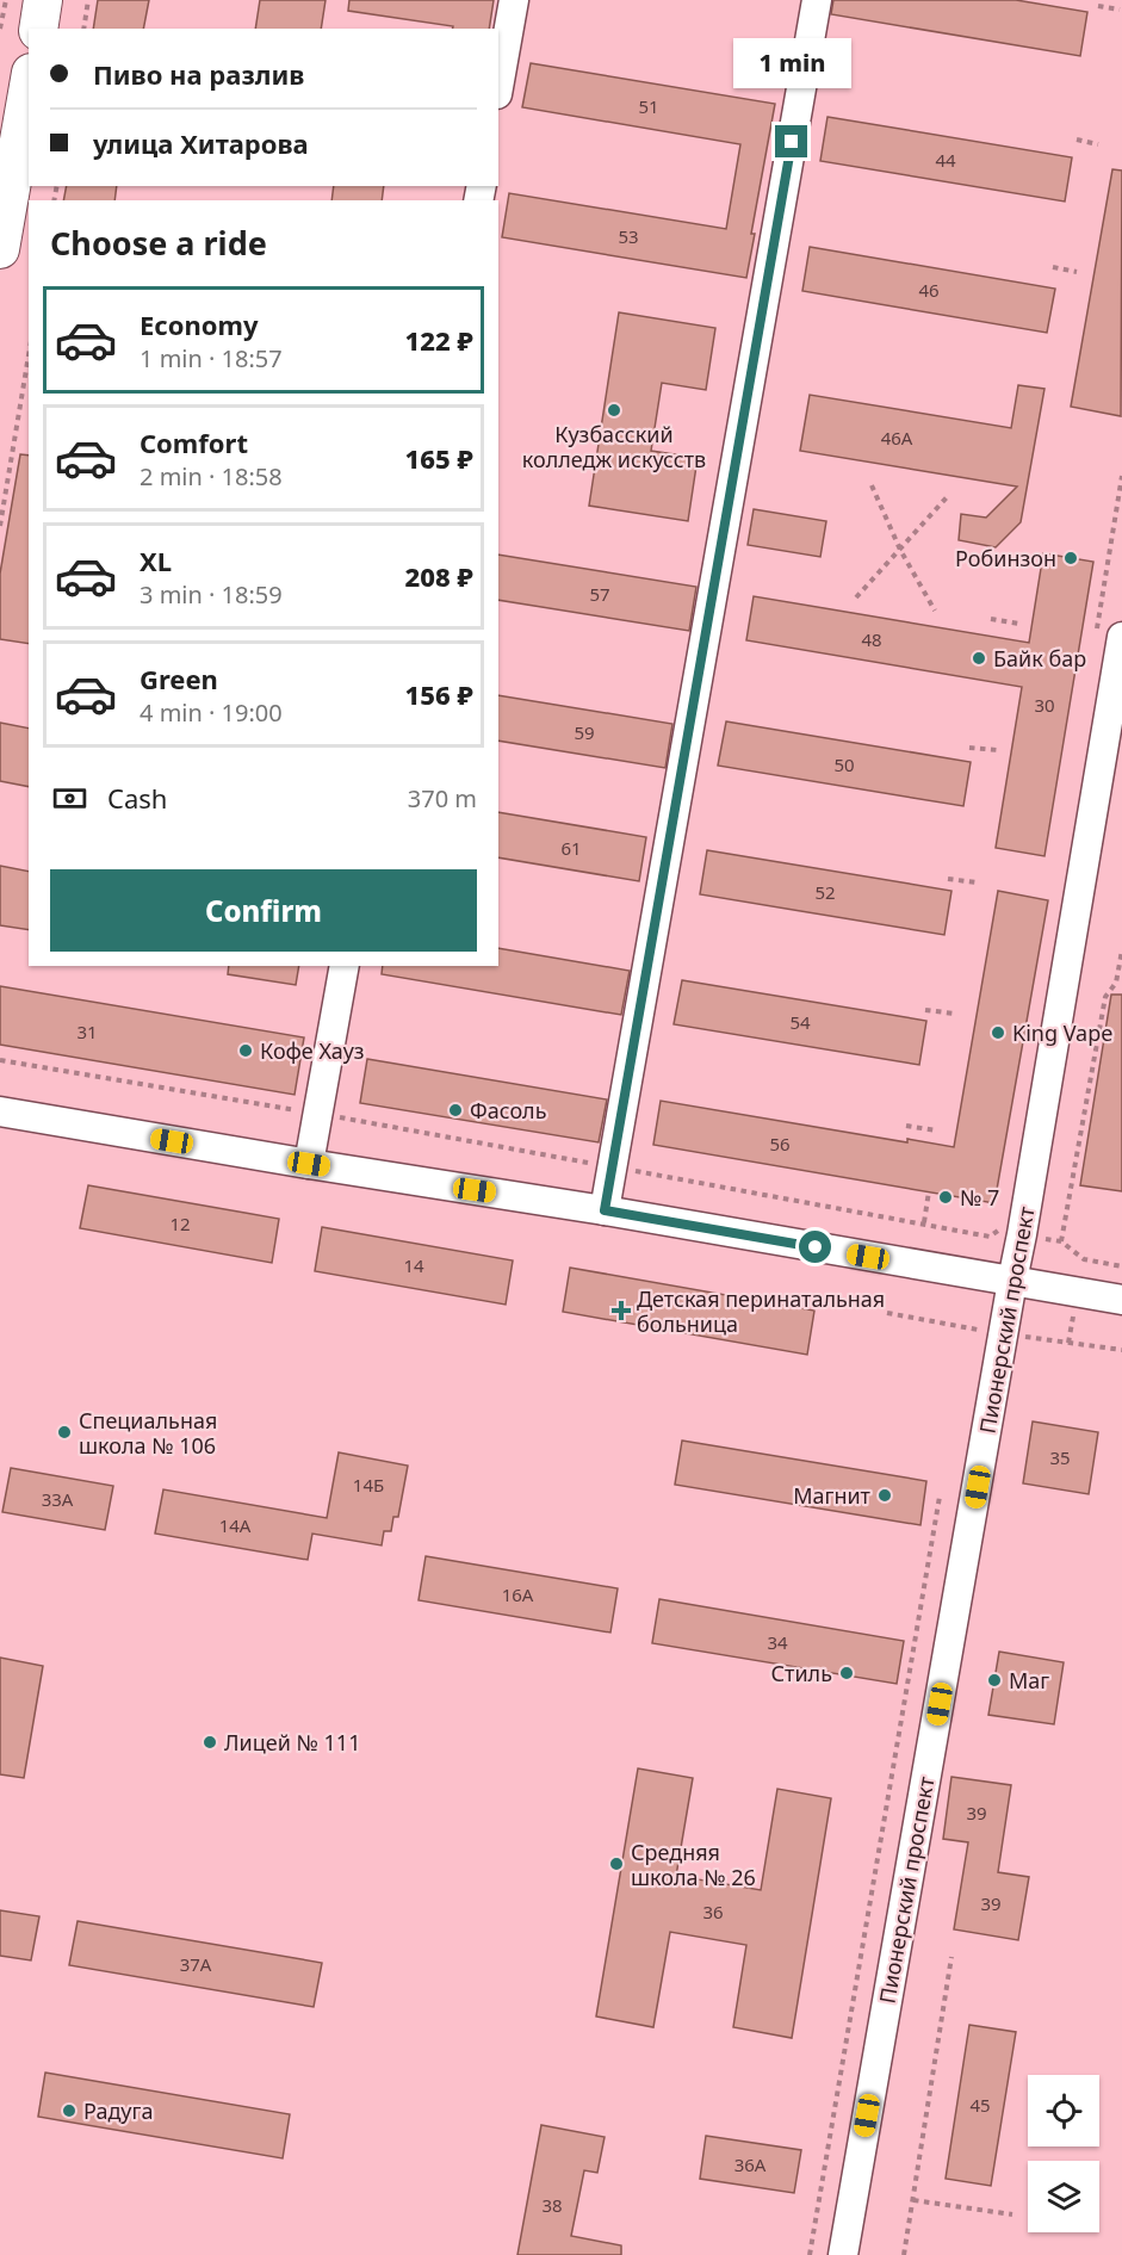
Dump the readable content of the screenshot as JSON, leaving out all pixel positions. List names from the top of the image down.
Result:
{
  "streets": {
    "street": ["Пионерский проспект"]
  },
  "places": {
    "other": [
      "Кузбасский колледж искусств",
      "Робинзон",
      "Байк бар",
      "King Vape",
      "Кофе Хауз",
      "Фасоль",
      "№ 7",
      "Специальная школа № 106",
      "Магнит",
      "Стиль",
      "Маг",
      "Лицей № 111",
      "Средняя школа № 26",
      "Радуга"
    ],
    "health": ["Детская перинатальная больница"]
  },
  "house_numbers": [
    "51",
    "44",
    "53",
    "46",
    "46А",
    "57",
    "48",
    "30",
    "59",
    "50",
    "61",
    "52",
    "54",
    "31",
    "56",
    "12",
    "14",
    "35",
    "14Б",
    "33А",
    "14А",
    "16А",
    "34",
    "39",
    "39",
    "36",
    "37А",
    "45",
    "36А",
    "38"
  ],
  "page": {
    "banner": ["Пиво на разлив", "улица Хитарова"],
    "bubble": "1 min",
    "heading": "Choose a ride",
    "list": [
      {
        "name": "Economy",
        "note": "1 min · 18:57",
        "value": "122 ₽"
      },
      {
        "name": "Comfort",
        "note": "2 min · 18:58",
        "value": "165 ₽"
      },
      {
        "name": "XL",
        "note": "3 min · 18:59",
        "value": "208 ₽"
      },
      {
        "name": "Green",
        "note": "4 min · 19:00",
        "value": "156 ₽"
      }
    ],
    "pay": ["Cash", "370 m"],
    "buttons": "Confirm"
  }
}
